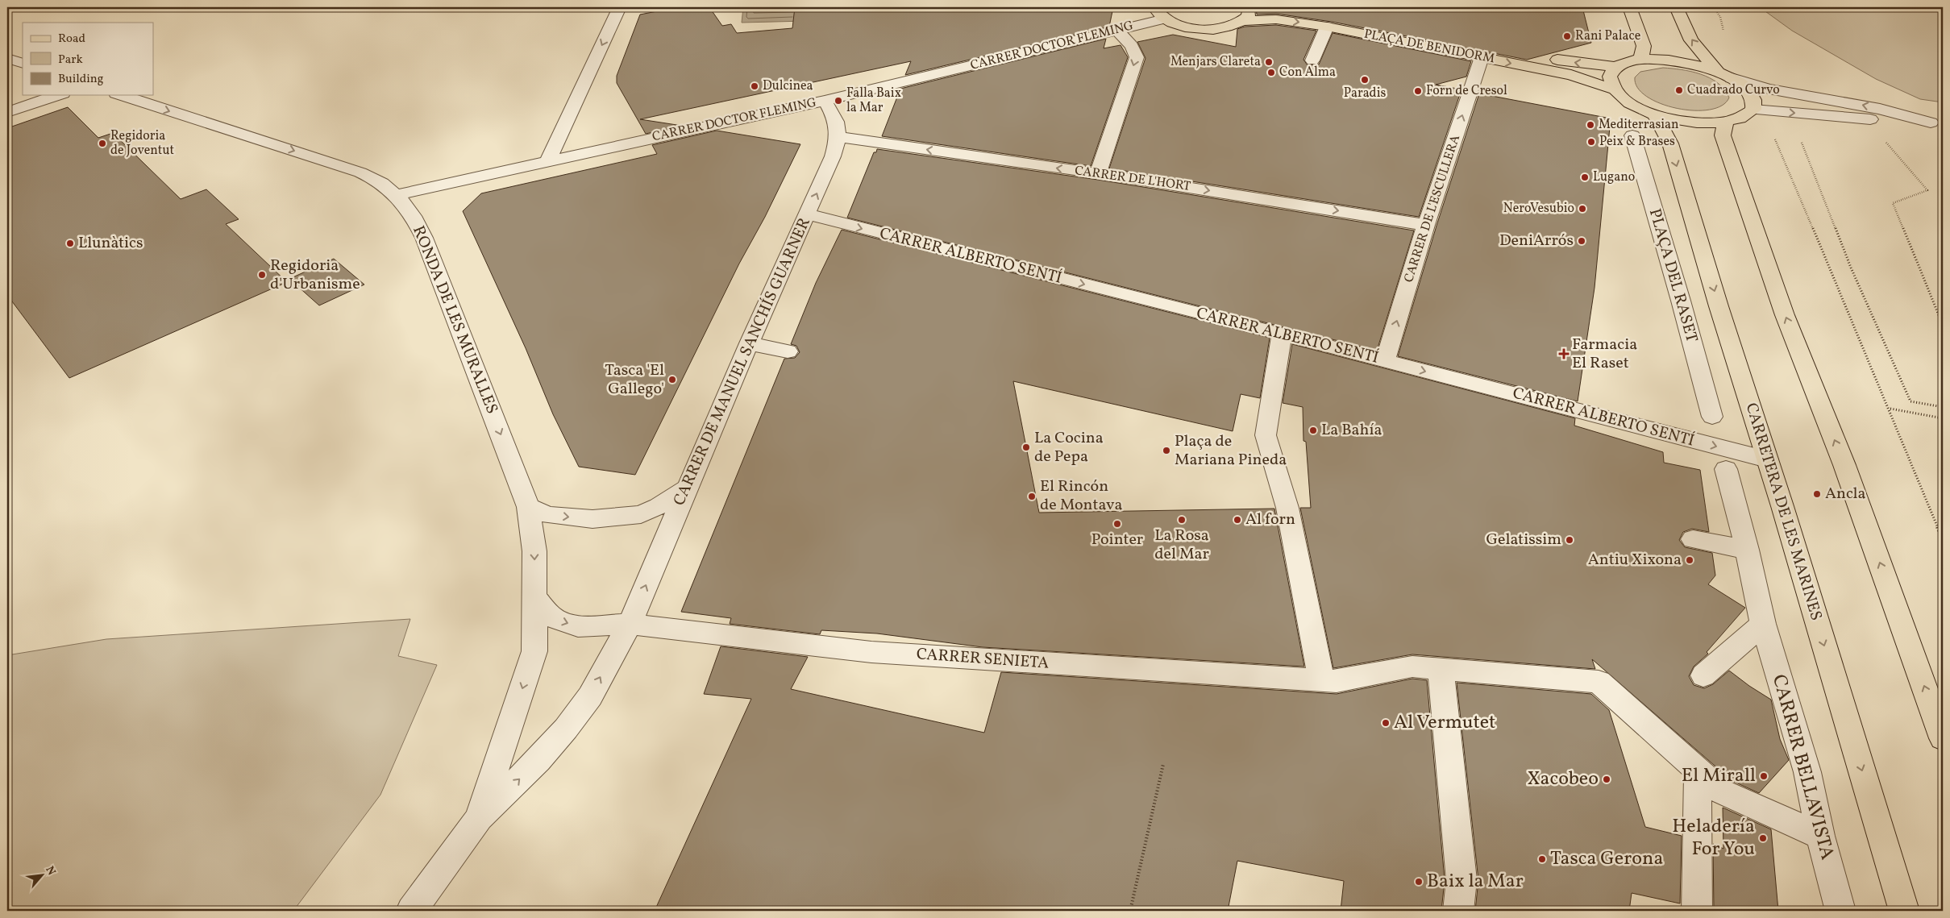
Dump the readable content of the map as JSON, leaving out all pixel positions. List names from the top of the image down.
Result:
{
  "streets": {
    "main road": ["PLAÇA DE BENIDORM", "CARRETERA DE LES MARINES"],
    "street": [
      "CARRER DOCTOR FLEMING",
      "CARRER DE L'HORT",
      "CARRER DE L'ESCULLERA",
      "CARRER ALBERTO SENTÍ",
      "PLAÇA DEL RASET",
      "RONDA DE LES MURALLES",
      "CARRER DE MANUEL SANCHÍS GUARNER",
      "CARRER SENIETA",
      "CARRER BELLAVISTA"
    ]
  },
  "crossings": [
    ["CARRER DOCTOR FLEMING", "PLAÇA DE BENIDORM"],
    ["CARRER DOCTOR FLEMING", "RONDA DE LES MURALLES"],
    ["CARRER DOCTOR FLEMING", "CARRER DE MANUEL SANCHÍS GUARNER"],
    ["PLAÇA DE BENIDORM", "CARRER DE L'ESCULLERA"],
    ["PLAÇA DE BENIDORM", "CARRETERA DE LES MARINES"],
    ["CARRER DE L'HORT", "CARRER DE L'ESCULLERA"],
    ["CARRER DE L'HORT", "CARRER DE MANUEL SANCHÍS GUARNER"],
    ["CARRER DE L'ESCULLERA", "CARRER ALBERTO SENTÍ"],
    ["CARRER ALBERTO SENTÍ", "CARRER DE MANUEL SANCHÍS GUARNER"],
    ["CARRER ALBERTO SENTÍ", "CARRETERA DE LES MARINES"],
    ["RONDA DE LES MURALLES", "CARRER DE MANUEL SANCHÍS GUARNER"],
    ["RONDA DE LES MURALLES", "CARRER SENIETA"],
    ["CARRER DE MANUEL SANCHÍS GUARNER", "CARRER SENIETA"],
    ["CARRER SENIETA", "CARRER BELLAVISTA"]
  ],
  "one_way": ["CARRER DE L'ESCULLERA", "CARRER ALBERTO SENTÍ", "CARRER DE MANUEL SANCHÍS GUARNER"],
  "places": {
    "other": [
      "Rani Palace",
      "Menjars Clareta",
      "Con Alma",
      "Paradis",
      "Dulcinea",
      "Cuadrado Curvo",
      "Forn de Cresol",
      "Falla Baix la Mar",
      "Mediterrasian",
      "Peix & Brases",
      "Regidoria de Joventut",
      "Lugano",
      "NeroVesubio",
      "DeniArrós",
      "Llunàtics",
      "Regidoria d'Urbanisme",
      "Tasca 'El Gallego'",
      "La Bahía",
      "La Cocina de Pepa",
      "Plaça de Mariana Pineda",
      "Ancla",
      "El Rincón de Montava",
      "La Rosa del Mar",
      "Al forn",
      "Pointer",
      "Gelatissim",
      "Antiu Xixona",
      "Al Vermutet",
      "El Mirall",
      "Xacobeo",
      "Heladería For You",
      "Tasca Gerona",
      "Baix la Mar"
    ],
    "health": ["Farmacia El Raset"]
  },
  "legend": ["Road", "Park", "Building"],
  "north": "top right"
}
